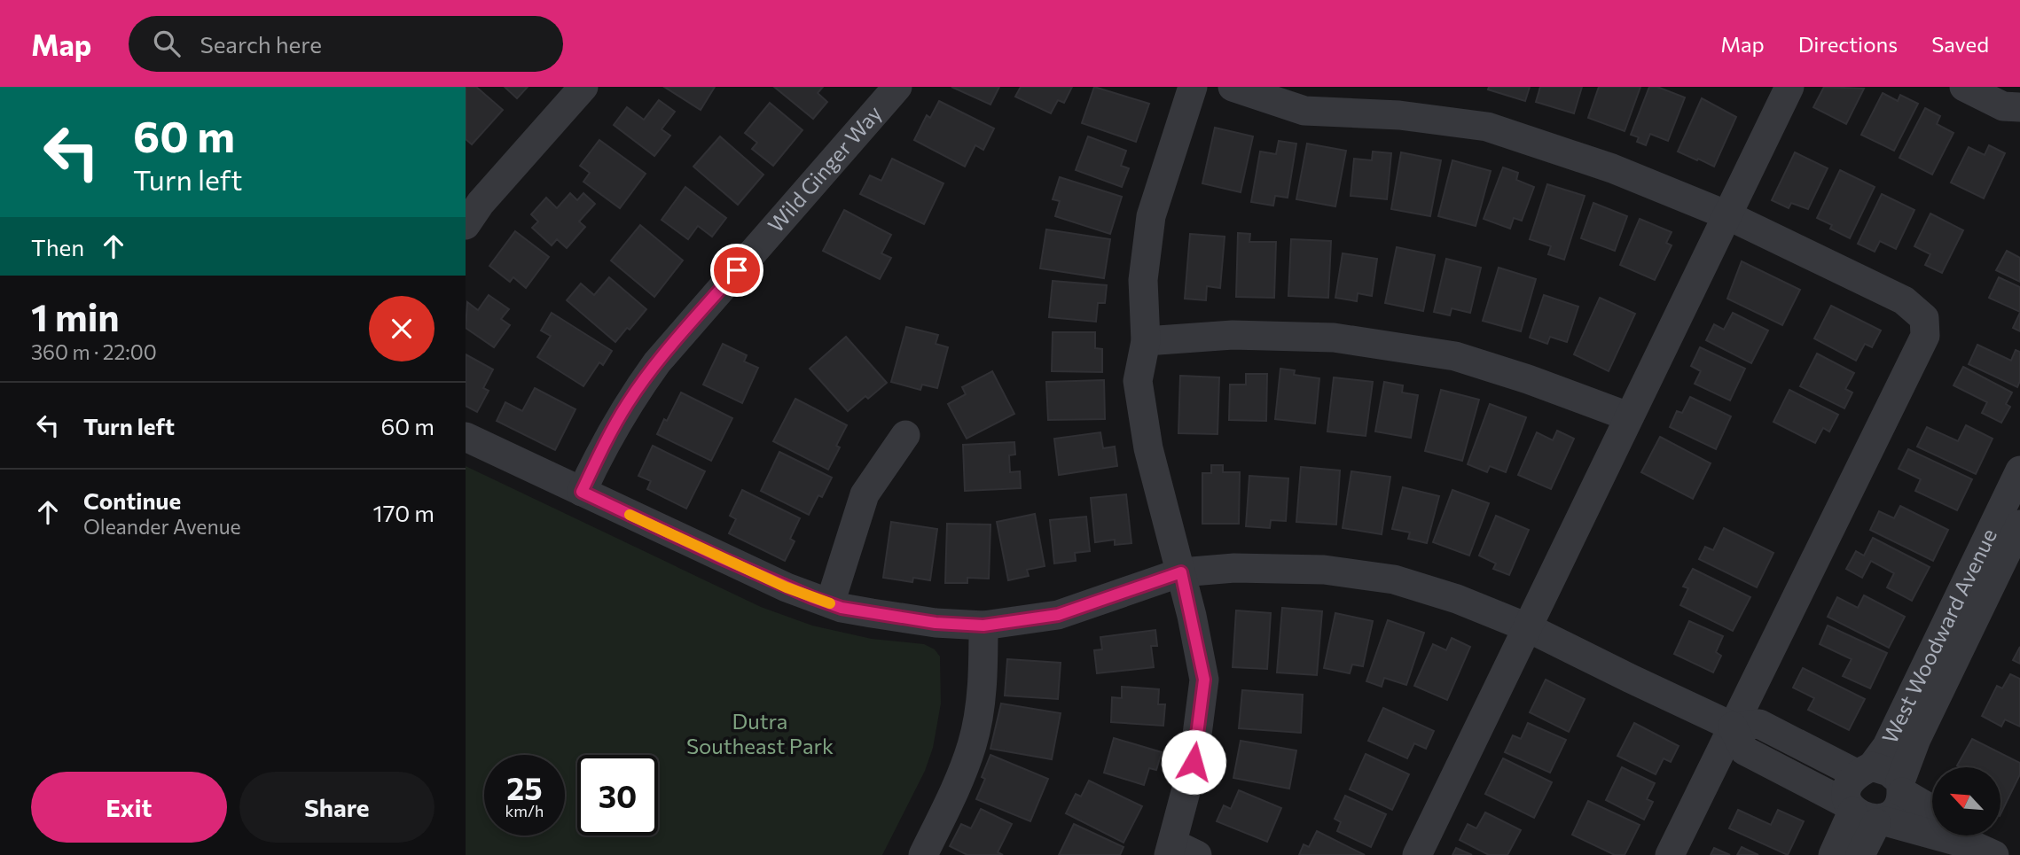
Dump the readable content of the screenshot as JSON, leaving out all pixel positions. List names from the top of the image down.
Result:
{
  "streets": {
    "street": ["Wild Ginger Way", "West Woodward Avenue"]
  },
  "parks": ["Dutra Southeast Park"],
  "north": "top left",
  "page": {
    "header": "Map",
    "search": "Search here",
    "nav": ["Map", "Directions", "Saved"],
    "turn": ["60 m", "Turn left"],
    "then": "Then",
    "heading": ["1 min", "360 m · 22:00"],
    "list": [
      {
        "name": "Turn left",
        "value": "60 m"
      },
      {
        "name": "Continue",
        "note": "Oleander Avenue",
        "value": "170 m"
      }
    ],
    "speed": "25 km/h",
    "limit": "30",
    "buttons": ["Exit", "Share"]
  }
}
